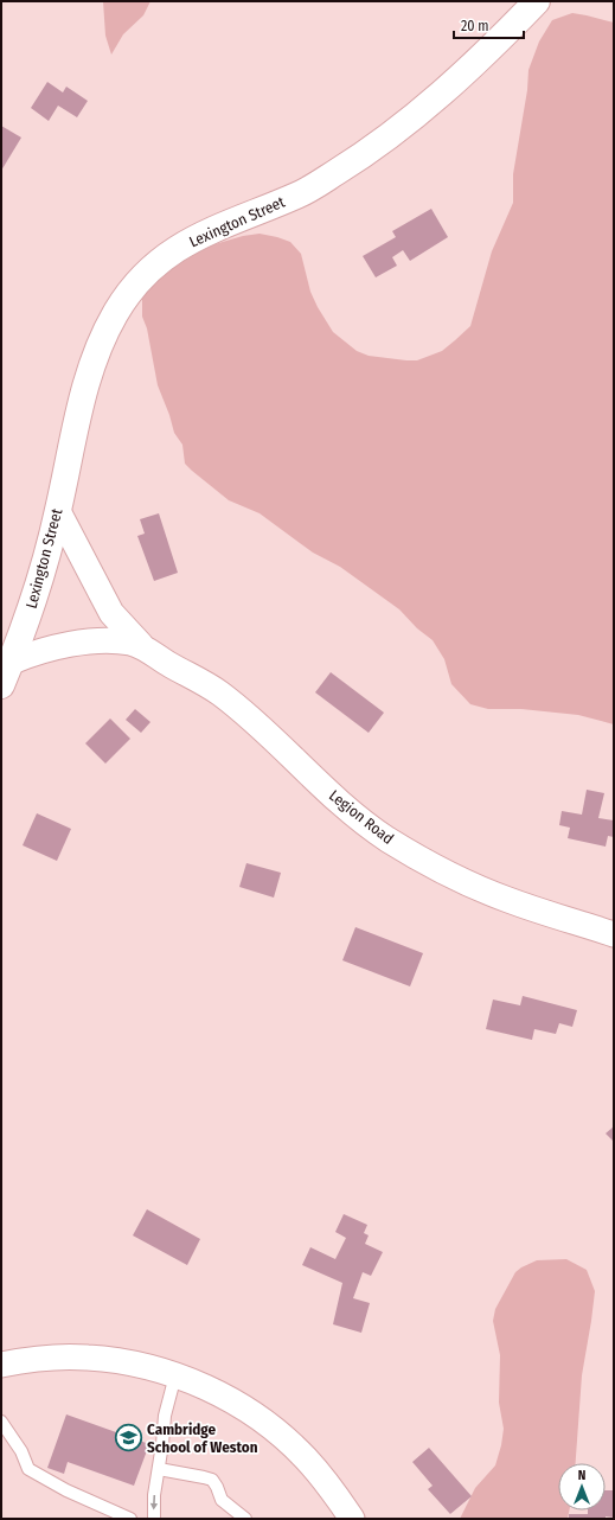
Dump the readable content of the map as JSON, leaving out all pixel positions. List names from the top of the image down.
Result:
{
  "streets": {
    "street": ["Lexington Street", "Legion Road"]
  },
  "crossings": [
    ["Lexington Street", "Legion Road"]
  ],
  "places": {
    "school or university": ["Cambridge School of Weston"]
  },
  "scale_bar": "20 m",
  "north": "top"
}
